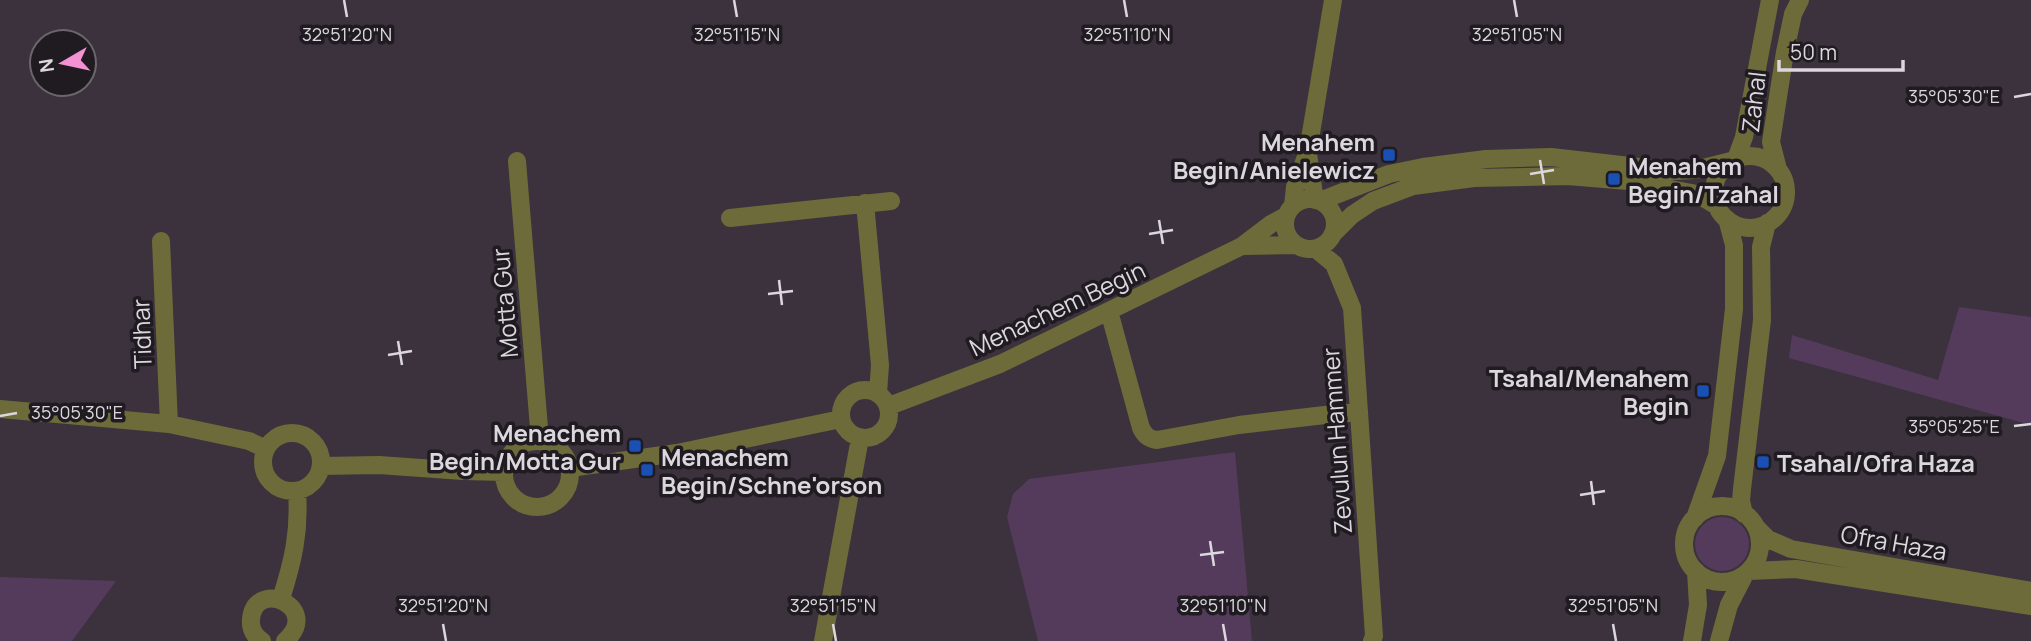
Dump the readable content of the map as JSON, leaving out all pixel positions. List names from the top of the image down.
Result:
{
  "streets": {
    "street": [
      "Zahal",
      "Motta Gur",
      "Menachem Begin",
      "Tidhar",
      "Zevulun Hammer",
      "Ofra Haza"
    ]
  },
  "crossings": [
    ["Menachem Begin", "Zevulun Hammer"]
  ],
  "places": {
    "transit": [
      "Menahem Begin/Anielewicz",
      "Menahem Begin/Tzahal",
      "Tsahal/Menahem Begin",
      "Menachem Begin/Motta Gur",
      "Tsahal/Ofra Haza",
      "Menachem Begin/Schne'orson"
    ]
  },
  "scale_bar": "50 m",
  "north": "left",
  "coordinates": [
    "32°51'20\"N",
    "32°51'15\"N",
    "32°51'10\"N",
    "32°51'05\"N",
    "35°05'30\"E",
    "35°05'25\"E"
  ]
}
